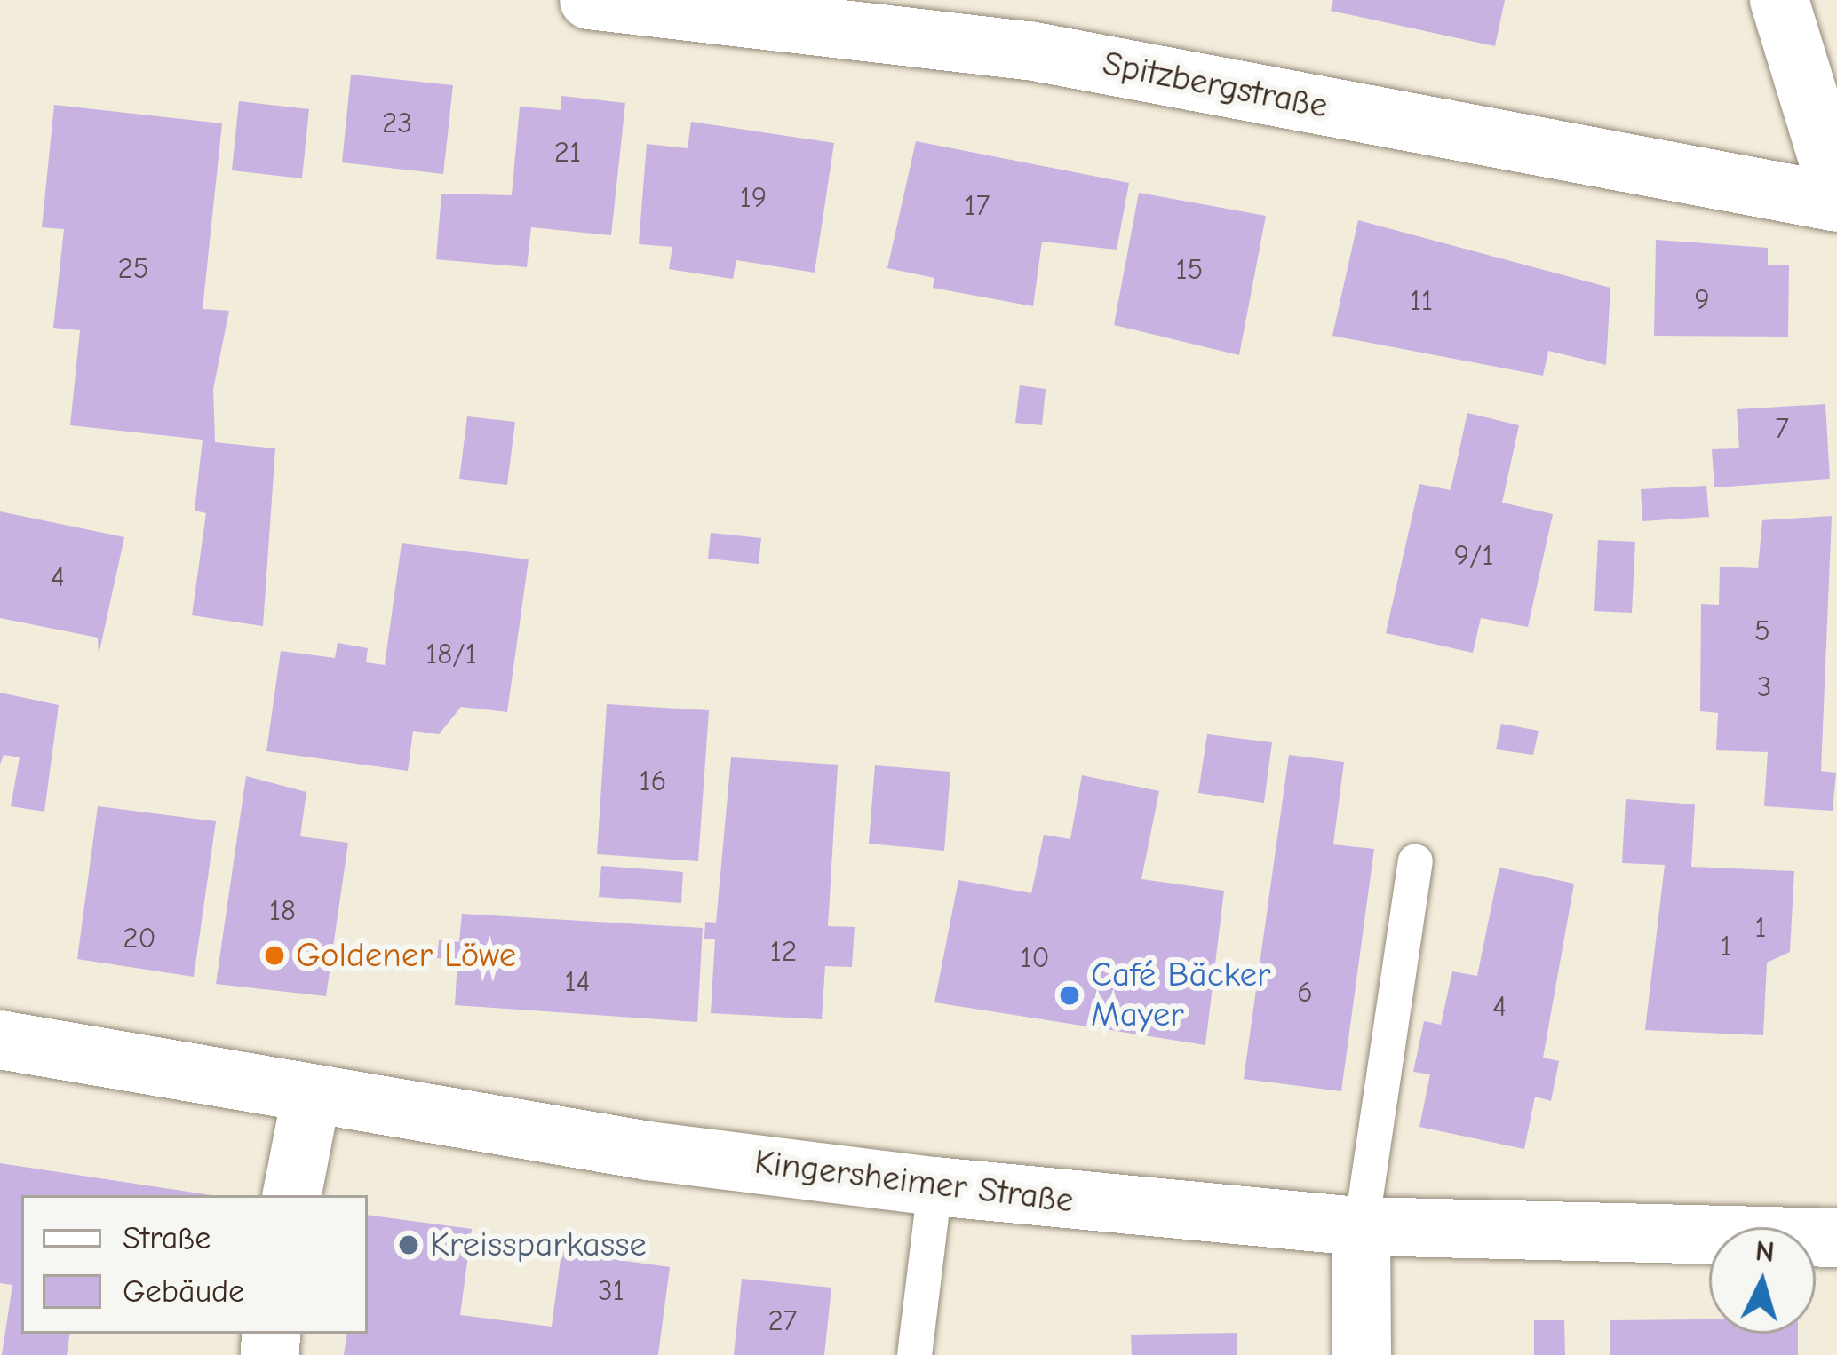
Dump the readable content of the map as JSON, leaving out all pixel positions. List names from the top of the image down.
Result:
{
  "streets": {
    "main road": ["Spitzbergstraße", "Kingersheimer Straße"]
  },
  "places": ["Goldener Löwe", "Café Bäcker Mayer", "Kreissparkasse"],
  "house_numbers": [
    "23",
    "21",
    "19",
    "17",
    "25",
    "15",
    "9",
    "11",
    "7",
    "9/1",
    "4",
    "5",
    "18/1",
    "3",
    "16",
    "18",
    "1",
    "20",
    "1",
    "12",
    "10",
    "14",
    "6",
    "4",
    "31",
    "27"
  ],
  "legend": ["Straße", "Gebäude"],
  "north": "top"
}
